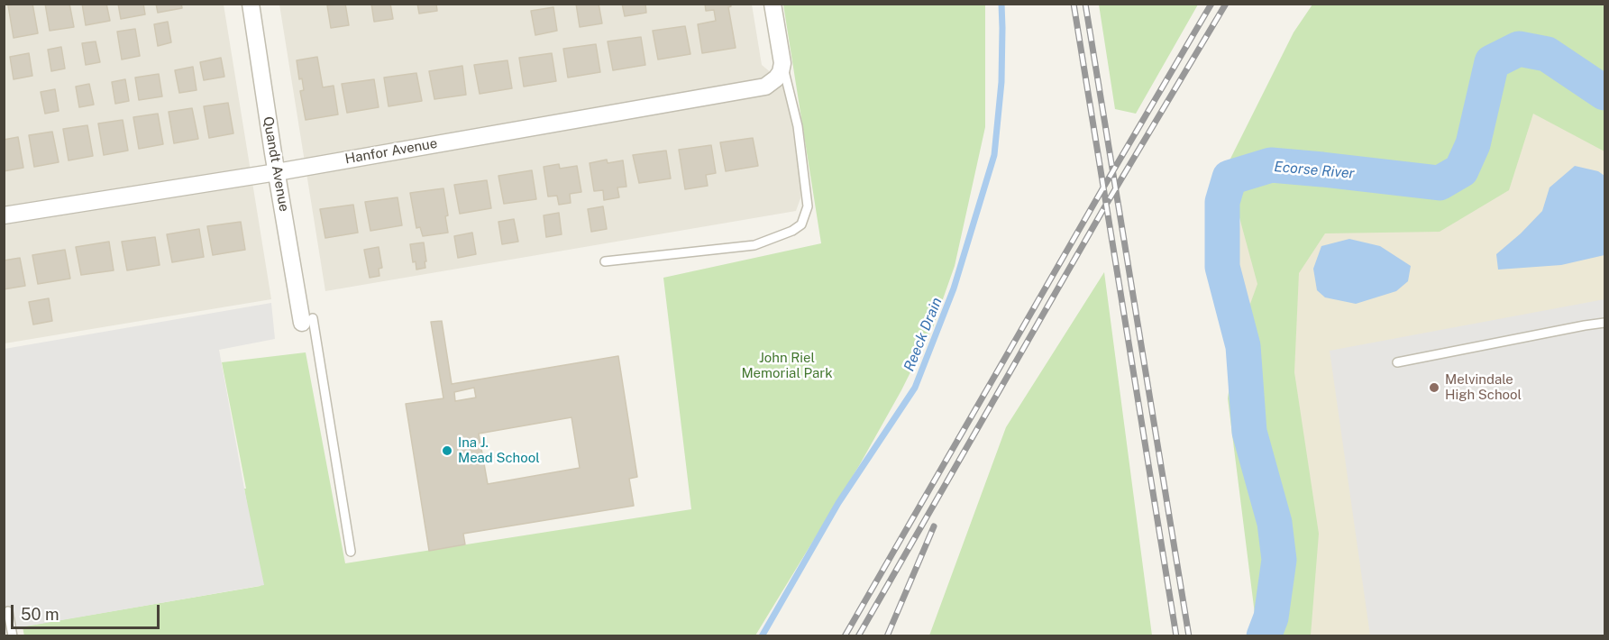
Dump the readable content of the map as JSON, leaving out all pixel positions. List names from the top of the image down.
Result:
{
  "streets": {
    "street": ["Hanfor Avenue", "Quandt Avenue"]
  },
  "crossings": [
    ["Hanfor Avenue", "Quandt Avenue"]
  ],
  "water": ["Ecorse River", "Reeck Drain"],
  "parks": ["John Riel Memorial Park"],
  "places": ["Melvindale High School", "Ina J. Mead School"],
  "scale_bar": "50 m"
}
